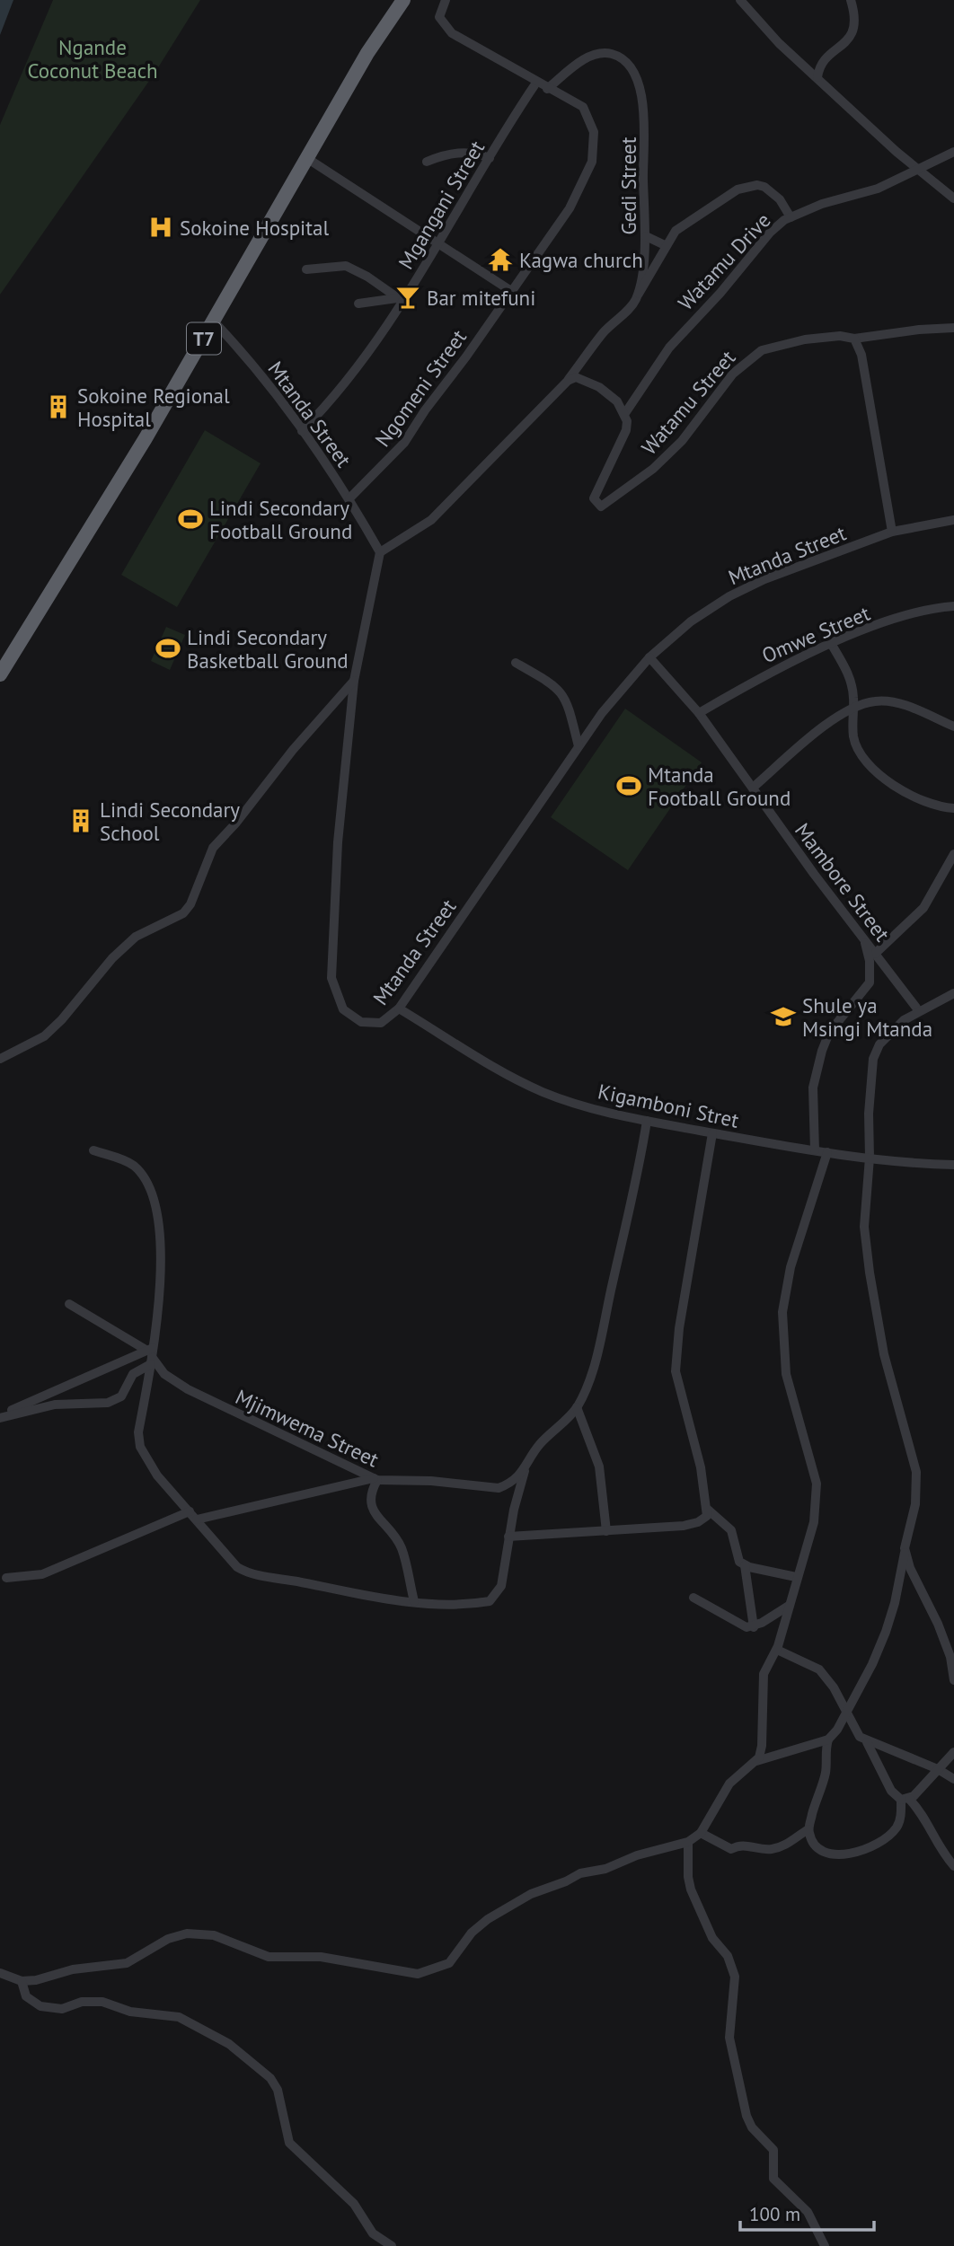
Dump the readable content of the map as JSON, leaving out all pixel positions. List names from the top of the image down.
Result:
{
  "streets": {
    "highway": ["T7"],
    "street": [
      "Gedi Street",
      "Mgangani Street",
      "Watamu Drive",
      "Ngomeni Street",
      "Watamu Street",
      "Mtanda Street",
      "Omwe Street",
      "Mambore Street",
      "Kigamboni Stret",
      "Mjimwema Street"
    ]
  },
  "crossings": [
    ["Gedi Street", "Ngomeni Street"],
    ["Mgangani Street", "Ngomeni Street"],
    ["Mgangani Street", "Mtanda Street"],
    ["Watamu Drive", "Watamu Street"],
    ["T7", "Mtanda Street"],
    ["Ngomeni Street", "Mtanda Street"],
    ["Mtanda Street", "Mambore Street"],
    ["Mtanda Street", "Kigamboni Stret"],
    ["Omwe Street", "Mambore Street"],
    ["Kigamboni Stret", "Mjimwema Street"]
  ],
  "parks": ["Ngande Coconut Beach"],
  "places": {
    "hospital": ["Sokoine Hospital"],
    "temple": ["Kagwa church"],
    "bar": ["Bar mitefuni"],
    "building": ["Sokoine Regional Hospital", "Lindi Secondary School"],
    "sports": ["Lindi Secondary Football Ground", "Lindi Secondary Basketball Ground", "Mtanda Football Ground"],
    "school or university": ["Shule ya Msingi Mtanda"]
  },
  "scale_bar": "100 m"
}
